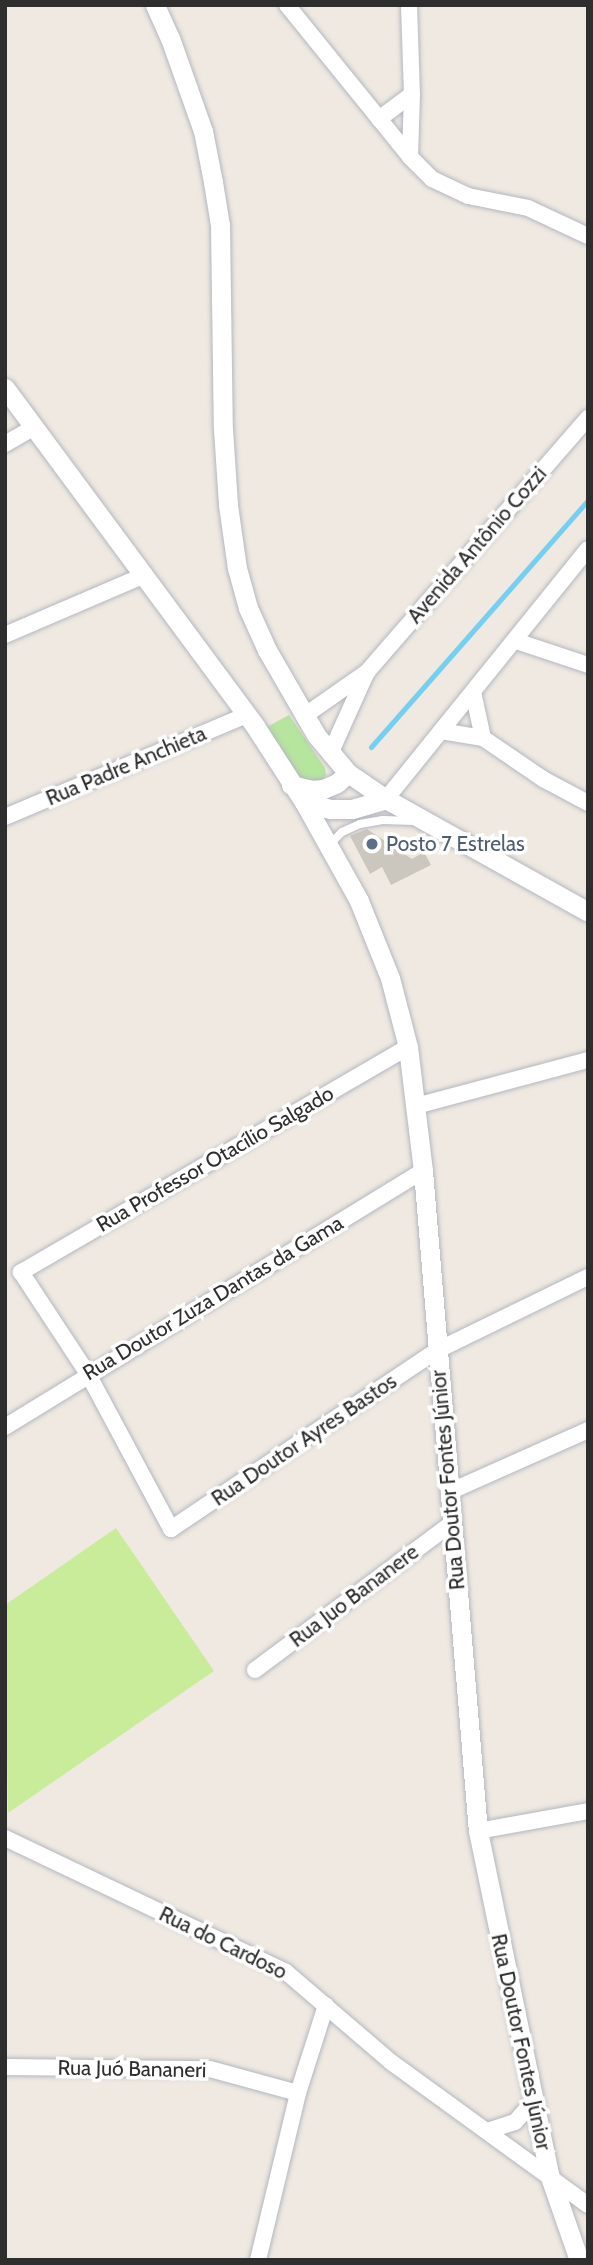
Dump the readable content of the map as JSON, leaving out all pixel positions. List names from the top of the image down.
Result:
{
  "streets": {
    "street": [
      "Avenida Antônio Cozzi",
      "Rua Padre Anchieta",
      "Rua Professor Otacílio Salgado",
      "Rua Doutor Zuza Dantas da Gama",
      "Rua Doutor Ayres Bastos",
      "Rua Doutor Fontes Júnior",
      "Rua Juo Bananere",
      "Rua do Cardoso",
      "Rua Juó Bananeri"
    ]
  },
  "crossings": [
    ["Rua Padre Anchieta", "Rua Doutor Fontes Júnior"],
    ["Rua Professor Otacílio Salgado", "Rua Doutor Zuza Dantas da Gama"],
    ["Rua Professor Otacílio Salgado", "Rua Doutor Ayres Bastos"],
    ["Rua Professor Otacílio Salgado", "Rua Doutor Fontes Júnior"],
    ["Rua Doutor Zuza Dantas da Gama", "Rua Doutor Ayres Bastos"],
    ["Rua Doutor Zuza Dantas da Gama", "Rua Doutor Fontes Júnior"],
    ["Rua Doutor Ayres Bastos", "Rua Doutor Fontes Júnior"],
    ["Rua Doutor Fontes Júnior", "Rua Juo Bananere"],
    ["Rua Doutor Fontes Júnior", "Rua do Cardoso"]
  ],
  "places": ["Posto 7 Estrelas"]
}
